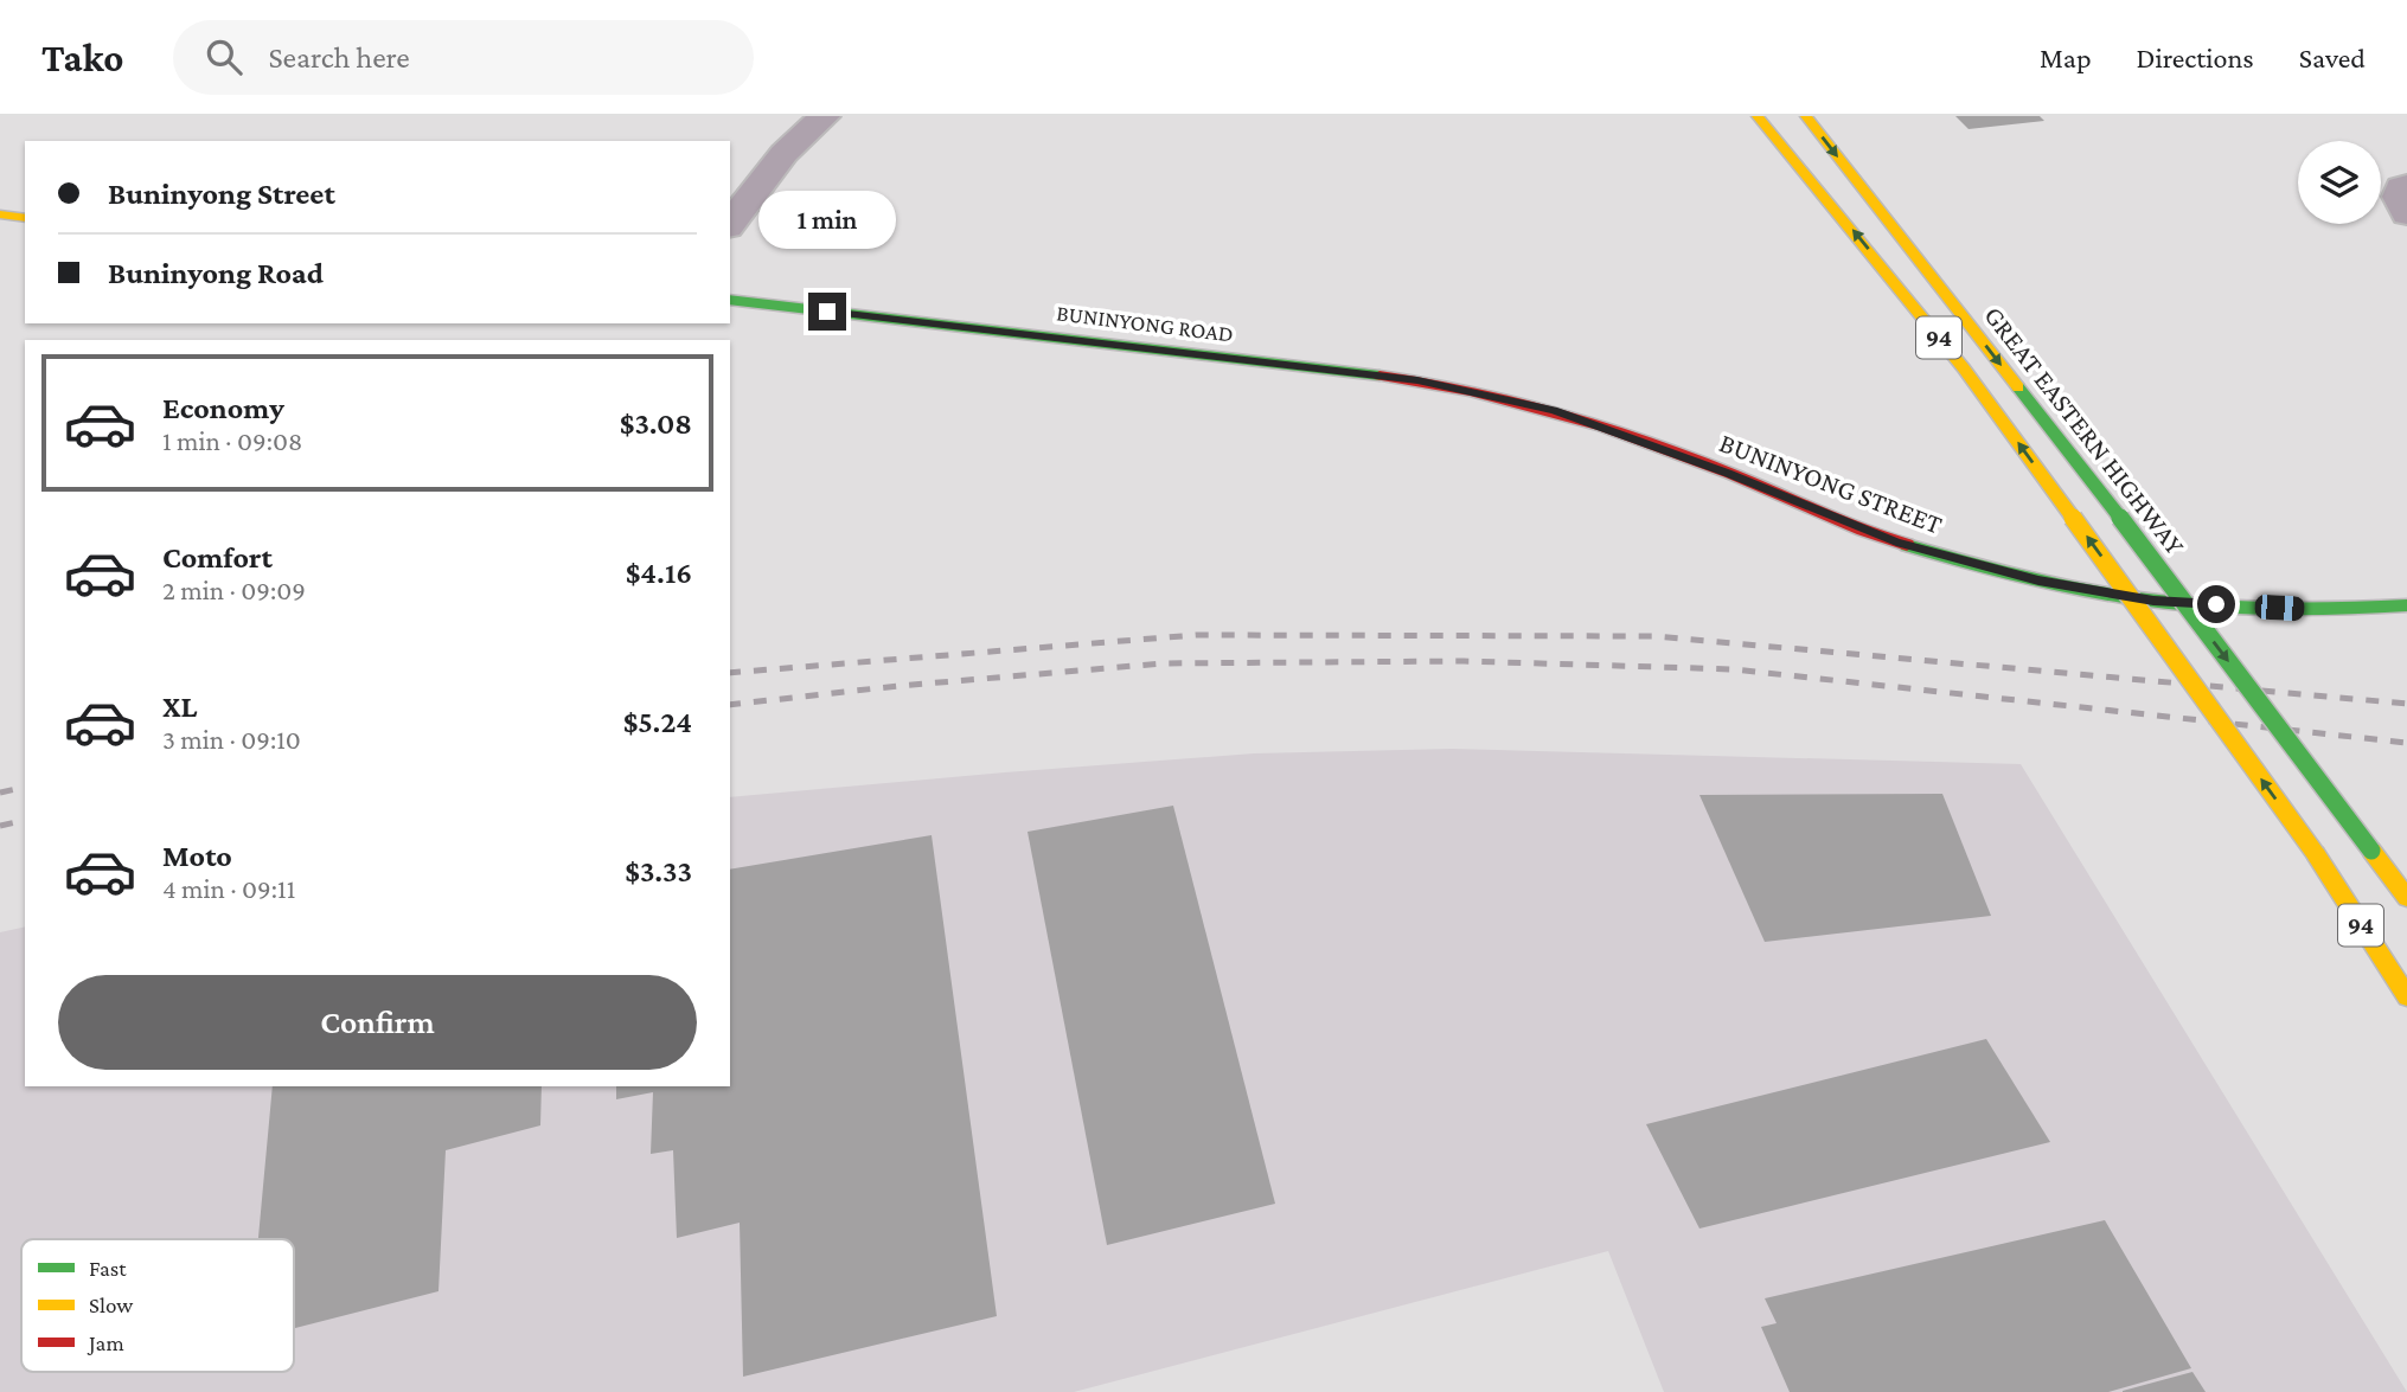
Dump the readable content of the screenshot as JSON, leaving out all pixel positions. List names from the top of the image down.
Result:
{
  "streets": {
    "main road": [
      "BUNINYONG ROAD",
      "94",
      "GREAT EASTERN HIGHWAY",
      "BUNINYONG STREET"
    ]
  },
  "crossings": [
    ["BUNINYONG ROAD", "BUNINYONG STREET"]
  ],
  "legend": ["Fast", "Slow", "Jam"],
  "page": {
    "header": "Tako",
    "search": "Search here",
    "nav": ["Map", "Directions", "Saved"],
    "banner": ["Buninyong Street", "Buninyong Road"],
    "bubble": "1 min",
    "list": [
      {
        "name": "Economy",
        "note": "1 min · 09:08",
        "value": "$3.08"
      },
      {
        "name": "Comfort",
        "note": "2 min · 09:09",
        "value": "$4.16"
      },
      {
        "name": "XL",
        "note": "3 min · 09:10",
        "value": "$5.24"
      },
      {
        "name": "Moto",
        "note": "4 min · 09:11",
        "value": "$3.33"
      }
    ],
    "buttons": "Confirm"
  }
}
